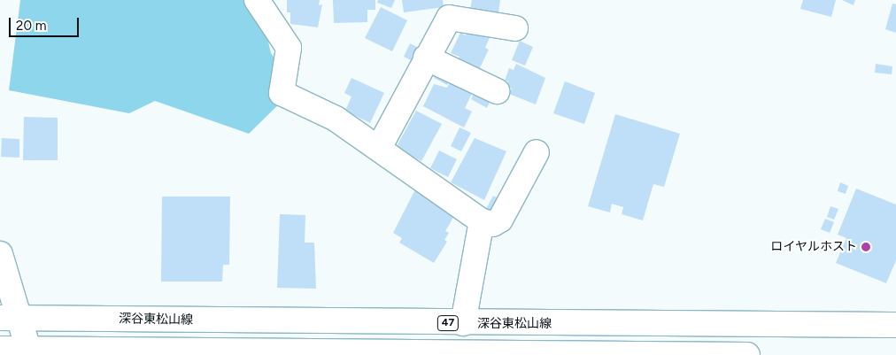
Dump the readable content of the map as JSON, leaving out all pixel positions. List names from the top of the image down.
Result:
{
  "streets": {
    "main road": ["深谷東松山線", "47"]
  },
  "places": ["ロイヤルホスト"],
  "scale_bar": "20 m"
}
